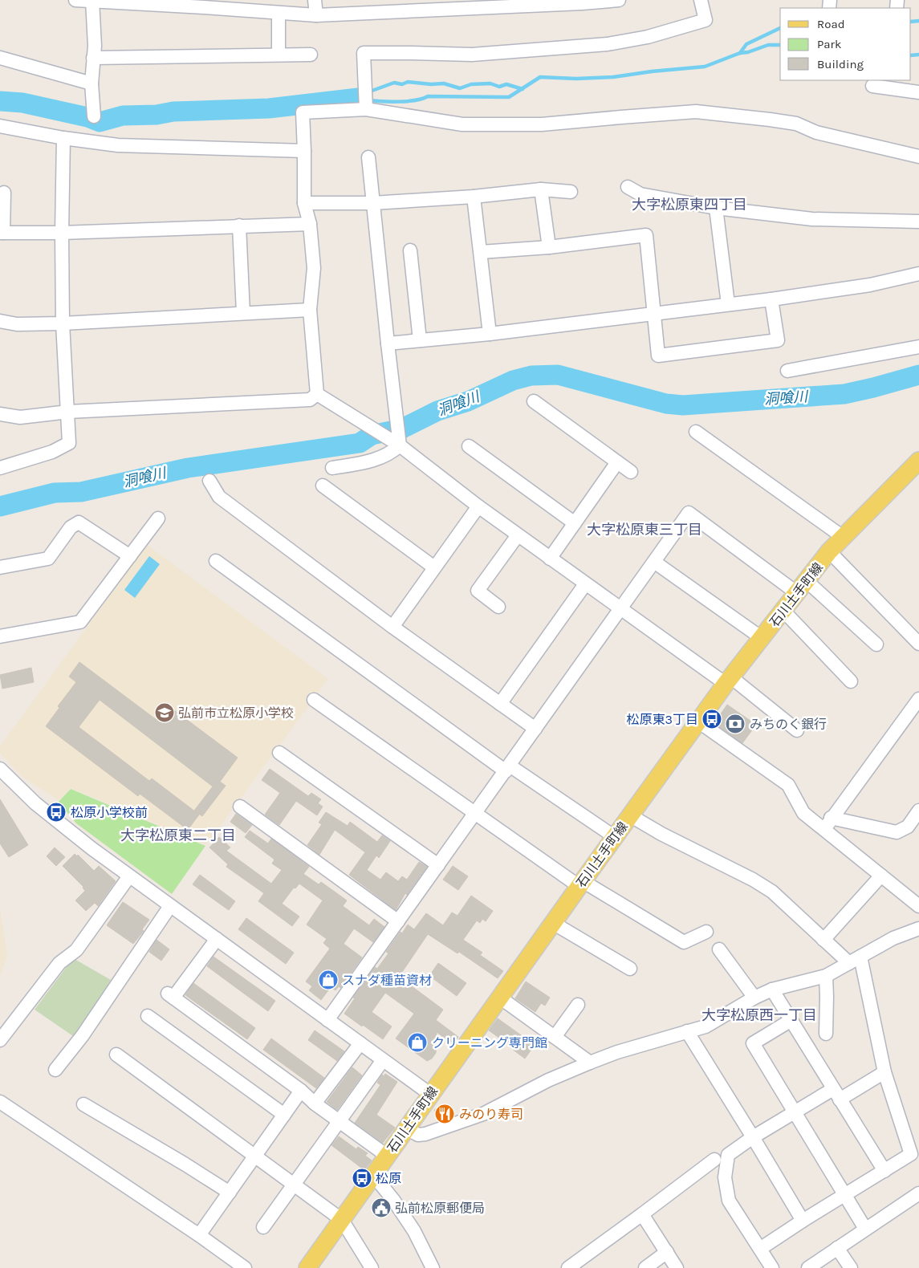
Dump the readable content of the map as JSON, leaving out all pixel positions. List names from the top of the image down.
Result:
{
  "streets": {
    "main road": ["石川土手町線"]
  },
  "districts": [
    "大字松原東四丁目",
    "大字松原東三丁目",
    "大字松原東二丁目",
    "大字松原西一丁目"
  ],
  "water": ["洞喰川"],
  "places": {
    "school or university": ["弘前市立松原小学校"],
    "bus stop": ["松原東3丁目", "松原小学校前", "松原"],
    "bank": ["みちのく銀行"],
    "shop": ["スナダ種苗資材", "クリーニング専門館"],
    "restaurant": ["みのり寿司"],
    "public building": ["弘前松原郵便局"]
  },
  "legend": ["Road", "Park", "Building"]
}
